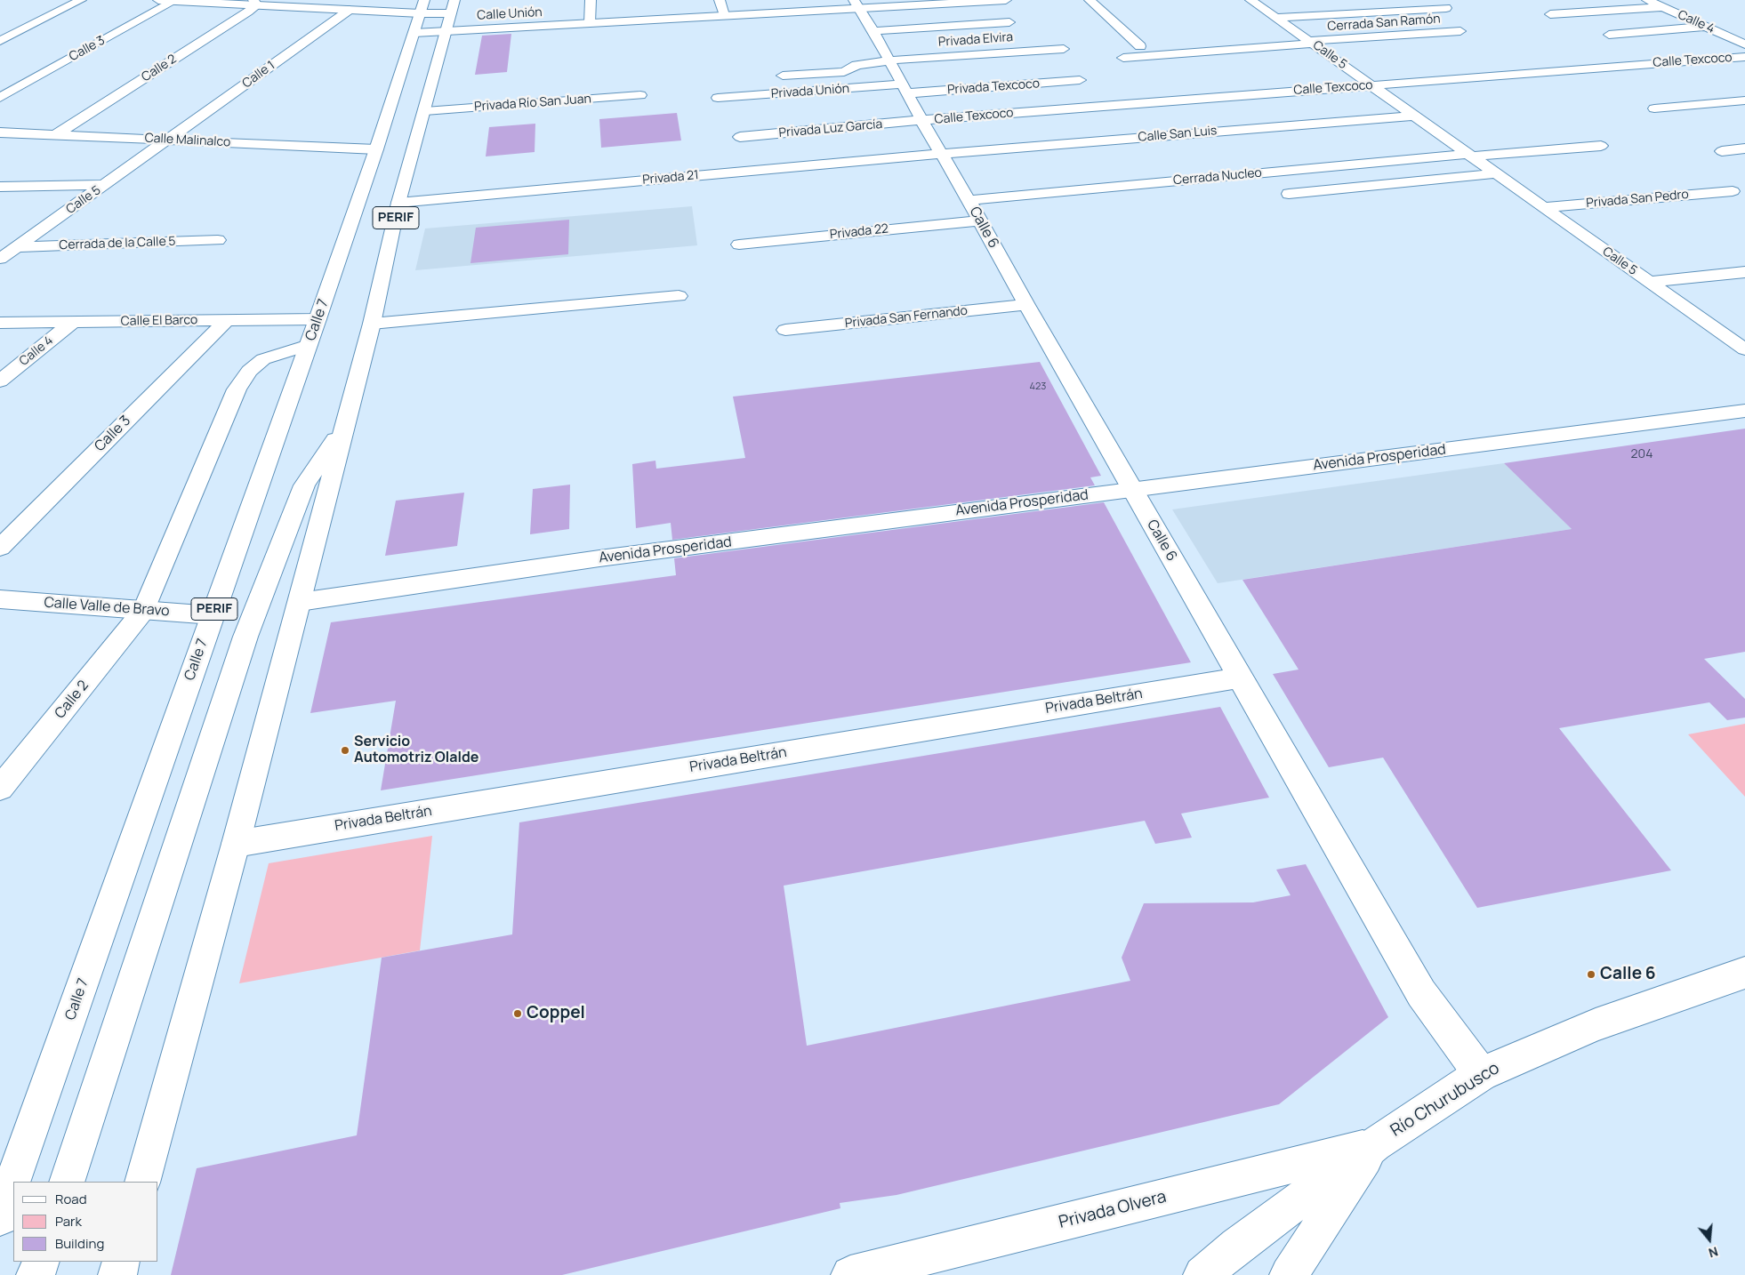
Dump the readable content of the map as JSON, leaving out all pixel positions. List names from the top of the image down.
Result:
{
  "streets": {
    "street": [
      "Calle Unión",
      "Calle 4",
      "Cerrada San Ramón",
      "Privada Elvira",
      "Calle 3",
      "Calle 5",
      "Calle Texcoco",
      "Calle 2",
      "Calle 1",
      "Privada Texcoco",
      "Privada Unión",
      "Privada Río San Juan",
      "Privada Luz García",
      "Calle San Luis",
      "Calle Malinalco",
      "Cerrada Nucleo",
      "Privada 21",
      "Privada San Pedro",
      "PERIF",
      "Calle 6",
      "Privada 22",
      "Cerrada de la Calle 5",
      "Privada San Fernando",
      "Calle 7",
      "Calle El Barco",
      "Avenida Prosperidad",
      "Calle Valle de Bravo",
      "Privada Beltrán",
      "Río Churubusco",
      "Privada Olvera"
    ]
  },
  "crossings": [
    ["Calle Unión", "PERIF"],
    ["Calle Unión", "Calle 6"],
    ["Calle Unión", "Calle 7"],
    ["Calle 4", "Calle El Barco"],
    ["Cerrada San Ramón", "Calle 5"],
    ["Privada Elvira", "Calle 6"],
    ["Calle 3", "Calle El Barco"],
    ["Calle 5", "Calle Texcoco"],
    ["Calle 5", "Calle 1"],
    ["Calle 5", "Calle San Luis"],
    ["Calle 5", "Calle Malinalco"],
    ["Calle 5", "Cerrada Nucleo"],
    ["Calle 5", "Privada San Pedro"],
    ["Calle 5", "Cerrada de la Calle 5"],
    ["Calle Texcoco", "Privada Luz García"],
    ["Calle Texcoco", "Calle 6"],
    ["Calle 2", "Calle Malinalco"],
    ["Calle 2", "Calle 7"],
    ["Calle 2", "Calle Valle de Bravo"],
    ["Calle 1", "Calle Malinalco"],
    ["Privada Texcoco", "Privada Unión"],
    ["Privada Texcoco", "Calle 6"],
    ["Privada Unión", "Calle 6"],
    ["Privada Río San Juan", "PERIF"],
    ["Privada Luz García", "Calle 6"],
    ["Calle San Luis", "Privada 21"],
    ["Calle San Luis", "Calle 6"],
    ["Calle Malinalco", "Calle 7"],
    ["Cerrada Nucleo", "Calle 6"],
    ["Privada 21", "PERIF"],
    ["Privada 21", "Calle 6"],
    ["PERIF", "Avenida Prosperidad"],
    ["PERIF", "Privada Beltrán"],
    ["Calle 6", "Privada 22"],
    ["Calle 6", "Privada San Fernando"],
    ["Calle 6", "Avenida Prosperidad"],
    ["Calle 6", "Privada Beltrán"],
    ["Calle 6", "Río Churubusco"],
    ["Calle 7", "Calle El Barco"],
    ["Calle 7", "Calle Valle de Bravo"],
    ["Río Churubusco", "Privada Olvera"]
  ],
  "places": ["Servicio Automotriz Olalde", "Calle 6", "Coppel"],
  "house_numbers": ["423", "204"],
  "legend": ["Road", "Park", "Building"],
  "north": "bottom"
}
